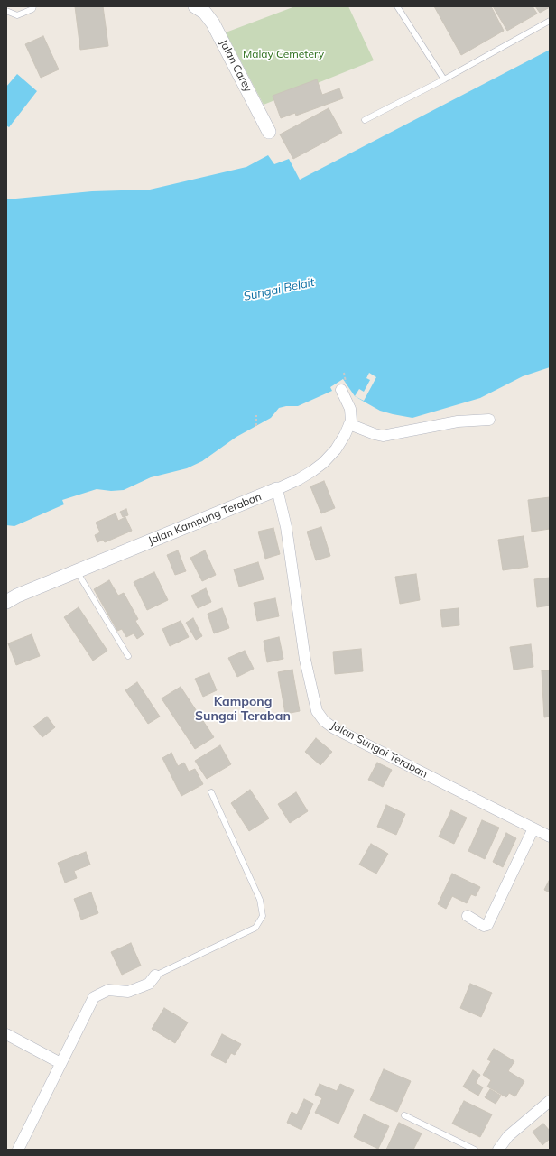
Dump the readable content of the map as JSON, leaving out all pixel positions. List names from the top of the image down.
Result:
{
  "streets": {
    "street": ["Jalan Carey", "Jalan Kampung Teraban", "Jalan Sungai Teraban"]
  },
  "crossings": [
    ["Jalan Kampung Teraban", "Jalan Sungai Teraban"]
  ],
  "districts": ["Kampong Sungai Teraban"],
  "water": ["Sungai Belait"],
  "parks": ["Malay Cemetery"]
}
